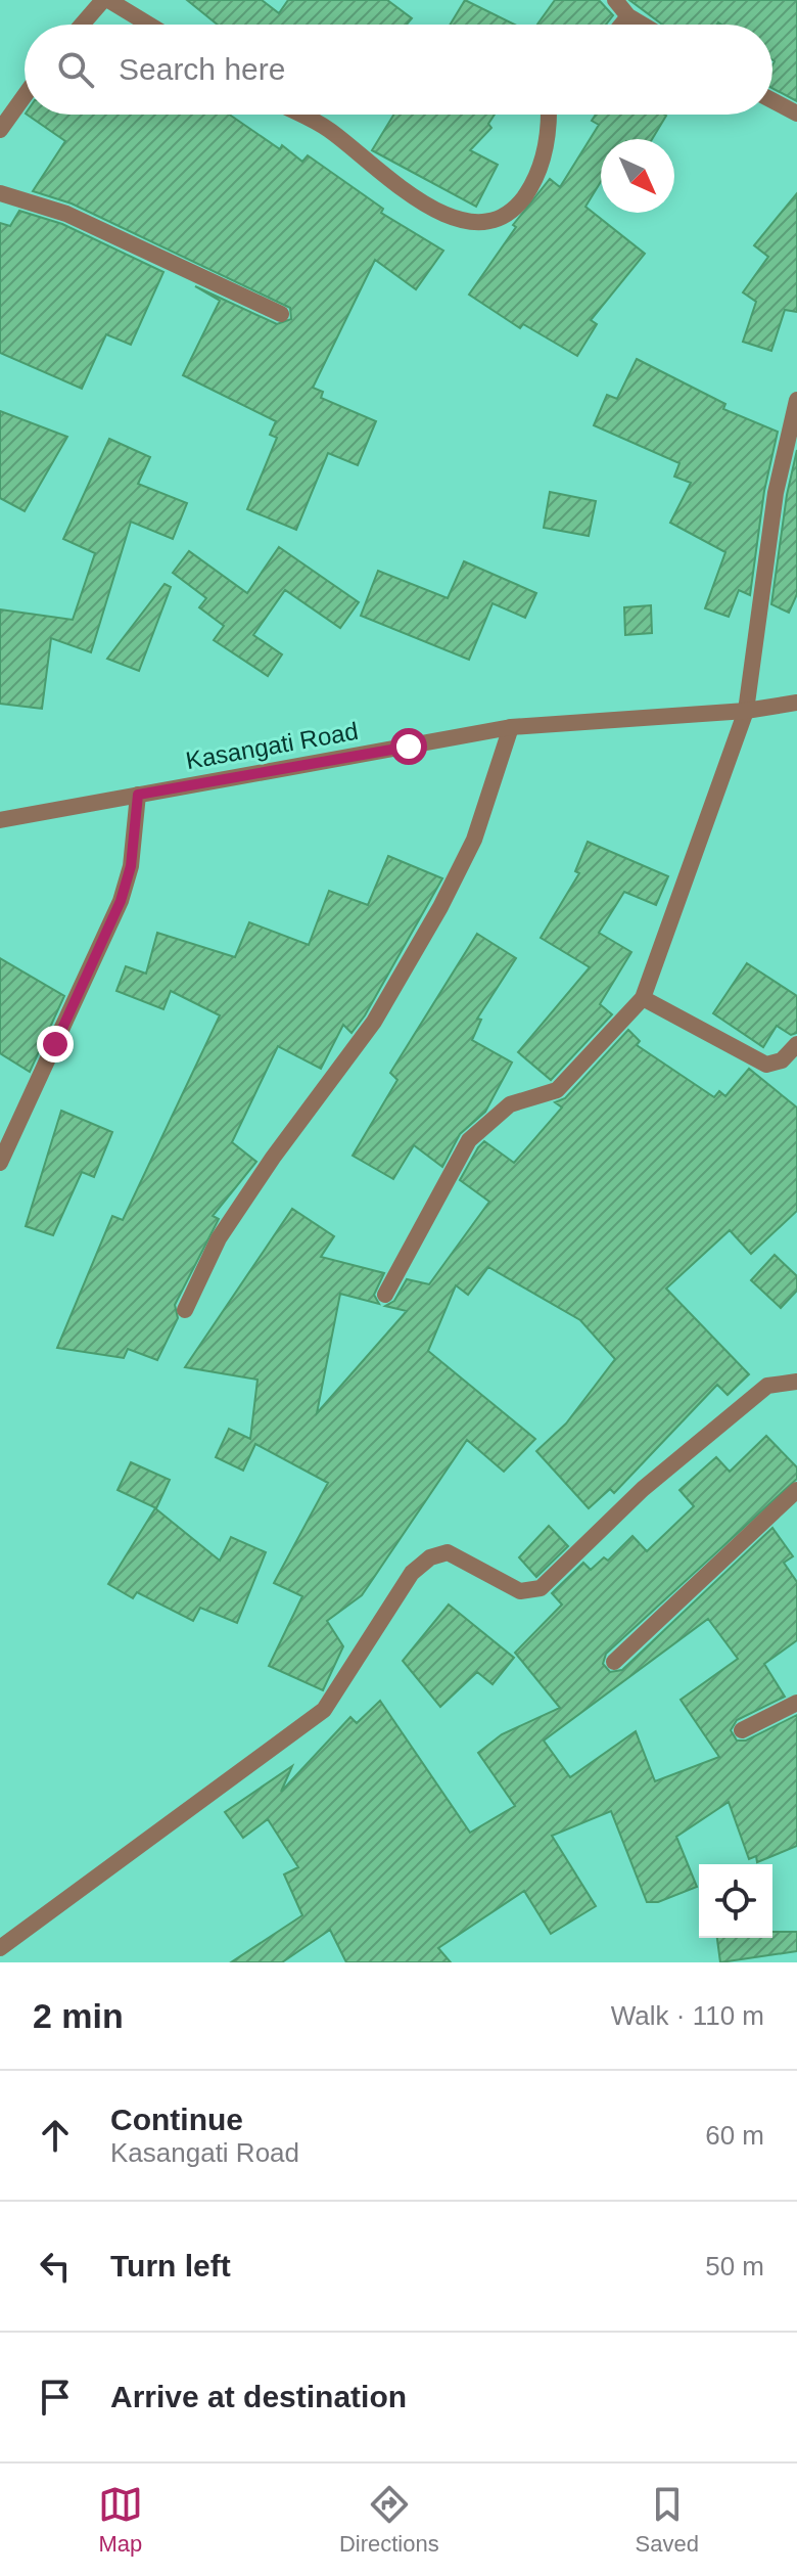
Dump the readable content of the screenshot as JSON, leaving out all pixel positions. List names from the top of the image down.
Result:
{
  "streets": {
    "street": ["Kasangati Road"]
  },
  "north": "bottom right",
  "page": {
    "search": "Search here",
    "heading": ["2 min", "Walk · 110 m"],
    "list": [
      ["Continue", "Kasangati Road", "60 m"],
      ["Turn left", "50 m"],
      "Arrive at destination"
    ],
    "nav": ["Map", "Directions", "Saved"]
  }
}
